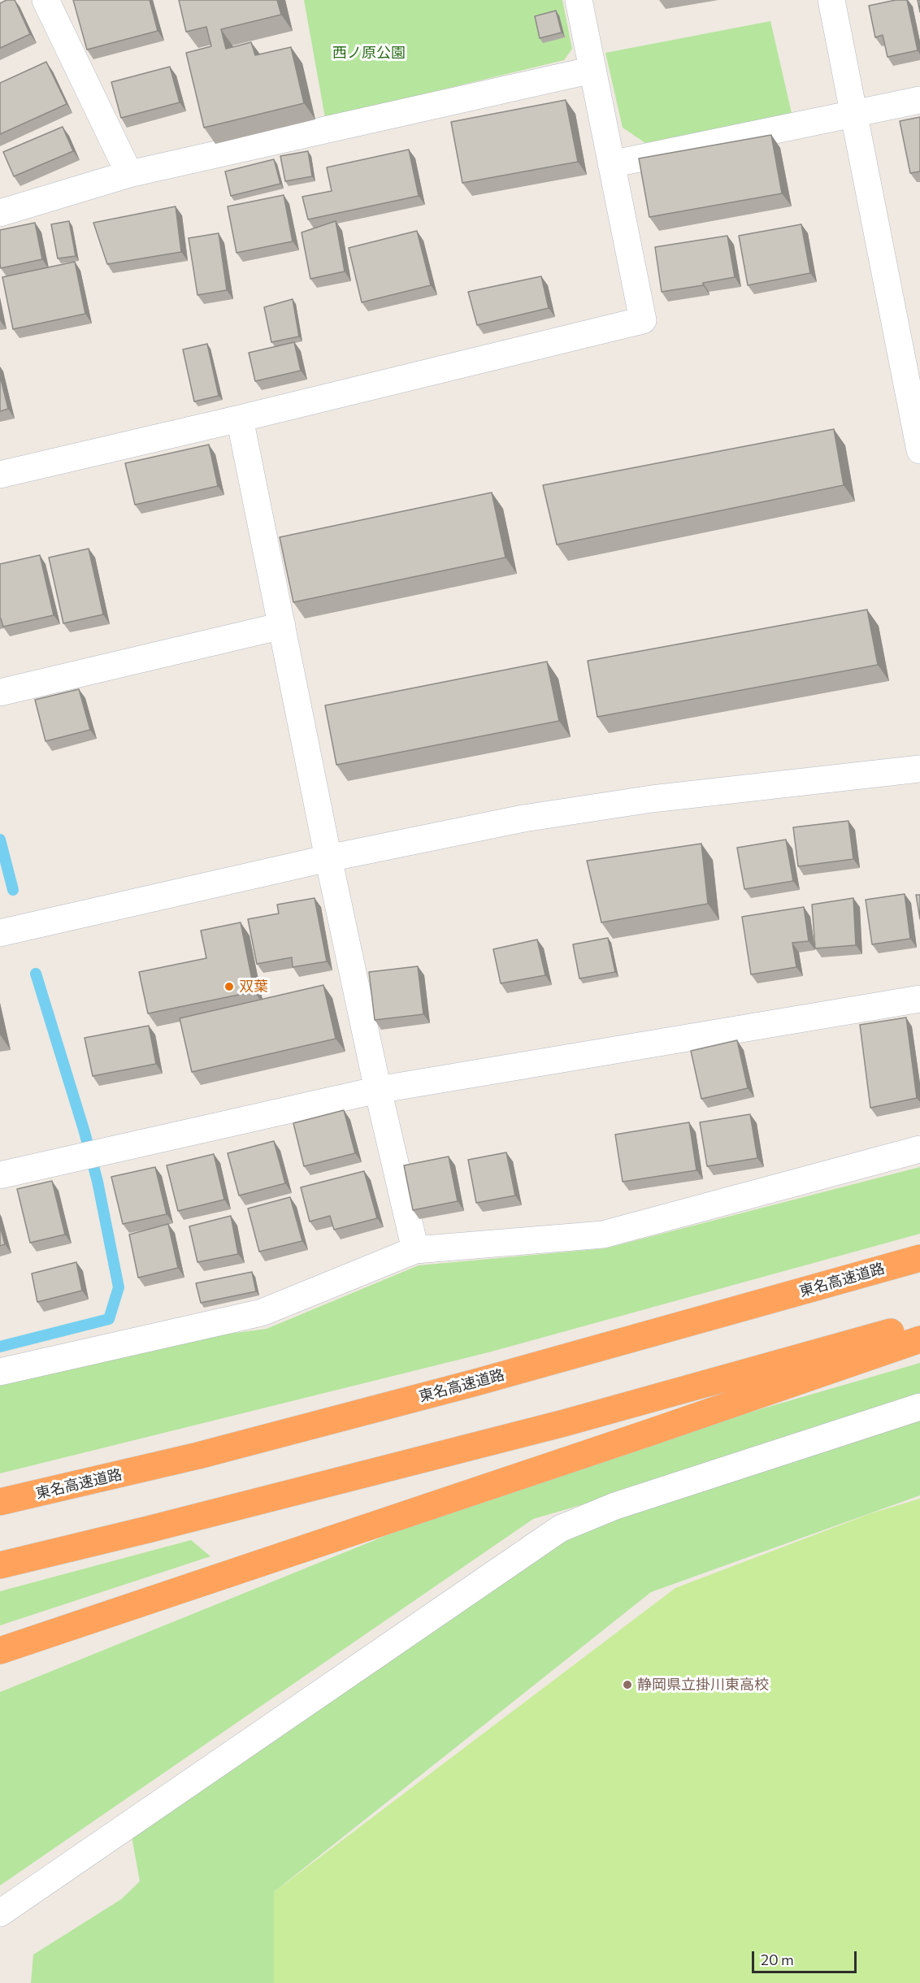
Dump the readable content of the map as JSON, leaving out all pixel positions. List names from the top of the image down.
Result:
{
  "streets": {
    "highway": ["東名高速道路"]
  },
  "parks": ["西ノ原公園"],
  "places": ["双葉", "静岡県立掛川東高校"],
  "scale_bar": "20 m"
}
